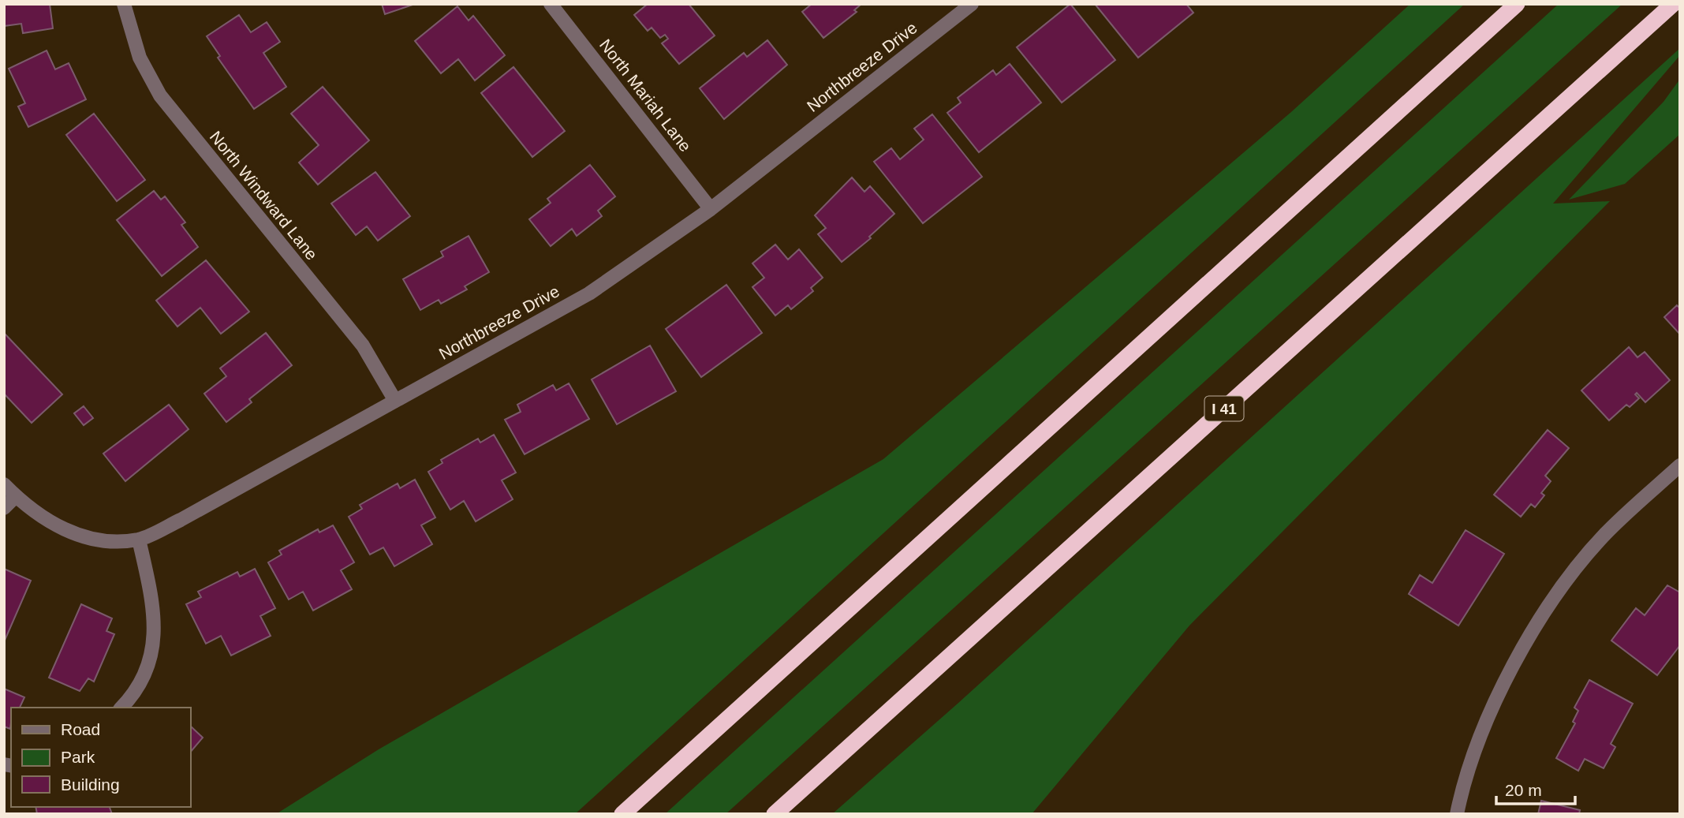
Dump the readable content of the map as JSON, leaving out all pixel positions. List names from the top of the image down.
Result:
{
  "streets": {
    "highway": ["I 41"],
    "street": ["Northbreeze Drive", "North Mariah Lane", "North Windward Lane"]
  },
  "crossings": [
    ["Northbreeze Drive", "North Mariah Lane"],
    ["Northbreeze Drive", "North Windward Lane"]
  ],
  "legend": ["Road", "Park", "Building"],
  "scale_bar": "20 m"
}
